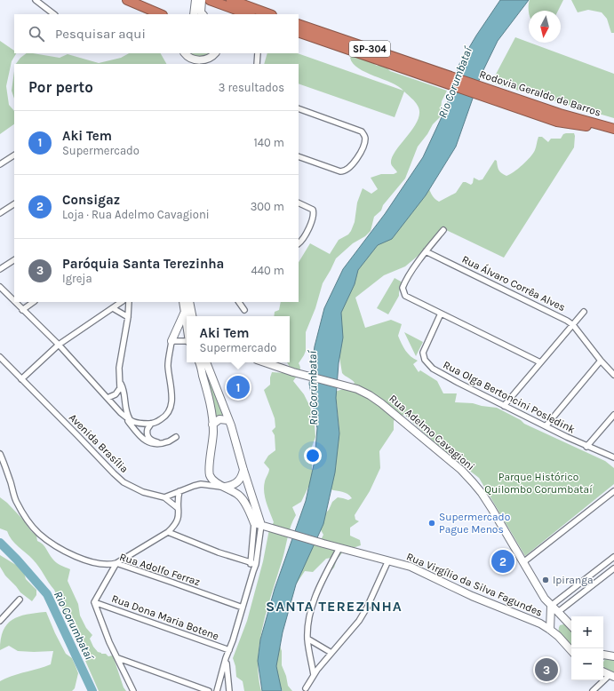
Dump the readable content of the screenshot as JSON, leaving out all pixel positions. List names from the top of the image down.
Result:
{
  "streets": {
    "highway": ["SP-304", "Rodovia Geraldo de Barros"],
    "street": [
      "Rua Álvaro Corrêa Alves",
      "Rua Olga Bertoncini Posledink",
      "Rua Adelmo Cavagioni",
      "Avenida Brasília",
      "Rua Adolfo Ferraz",
      "Rua Virgílio da Silva Fagundes",
      "Rua Dona Maria Botene"
    ]
  },
  "districts": ["SANTA TEREZINHA"],
  "water": ["Rio Corumbataí"],
  "parks": ["Parque Histórico Quilombo Corumbataí"],
  "places": ["Supermercado Pague Menos", "Ipiranga"],
  "north": "bottom",
  "page": {
    "search": "Pesquisar aqui",
    "heading": ["Por perto", "3 resultados"],
    "list": [
      {
        "mark": "1",
        "name": "Aki Tem",
        "note": "Supermercado",
        "value": "140 m"
      },
      {
        "mark": "2",
        "name": "Consigaz",
        "note": "Loja · Rua Adelmo Cavagioni",
        "value": "300 m"
      },
      {
        "mark": "3",
        "name": "Paróquia Santa Terezinha",
        "note": "Igreja",
        "value": "440 m"
      }
    ],
    "popup": ["Aki Tem", "Supermercado"],
    "pins": ["1", "2", "3"],
    "map_buttons": ["+", "−"]
  }
}
